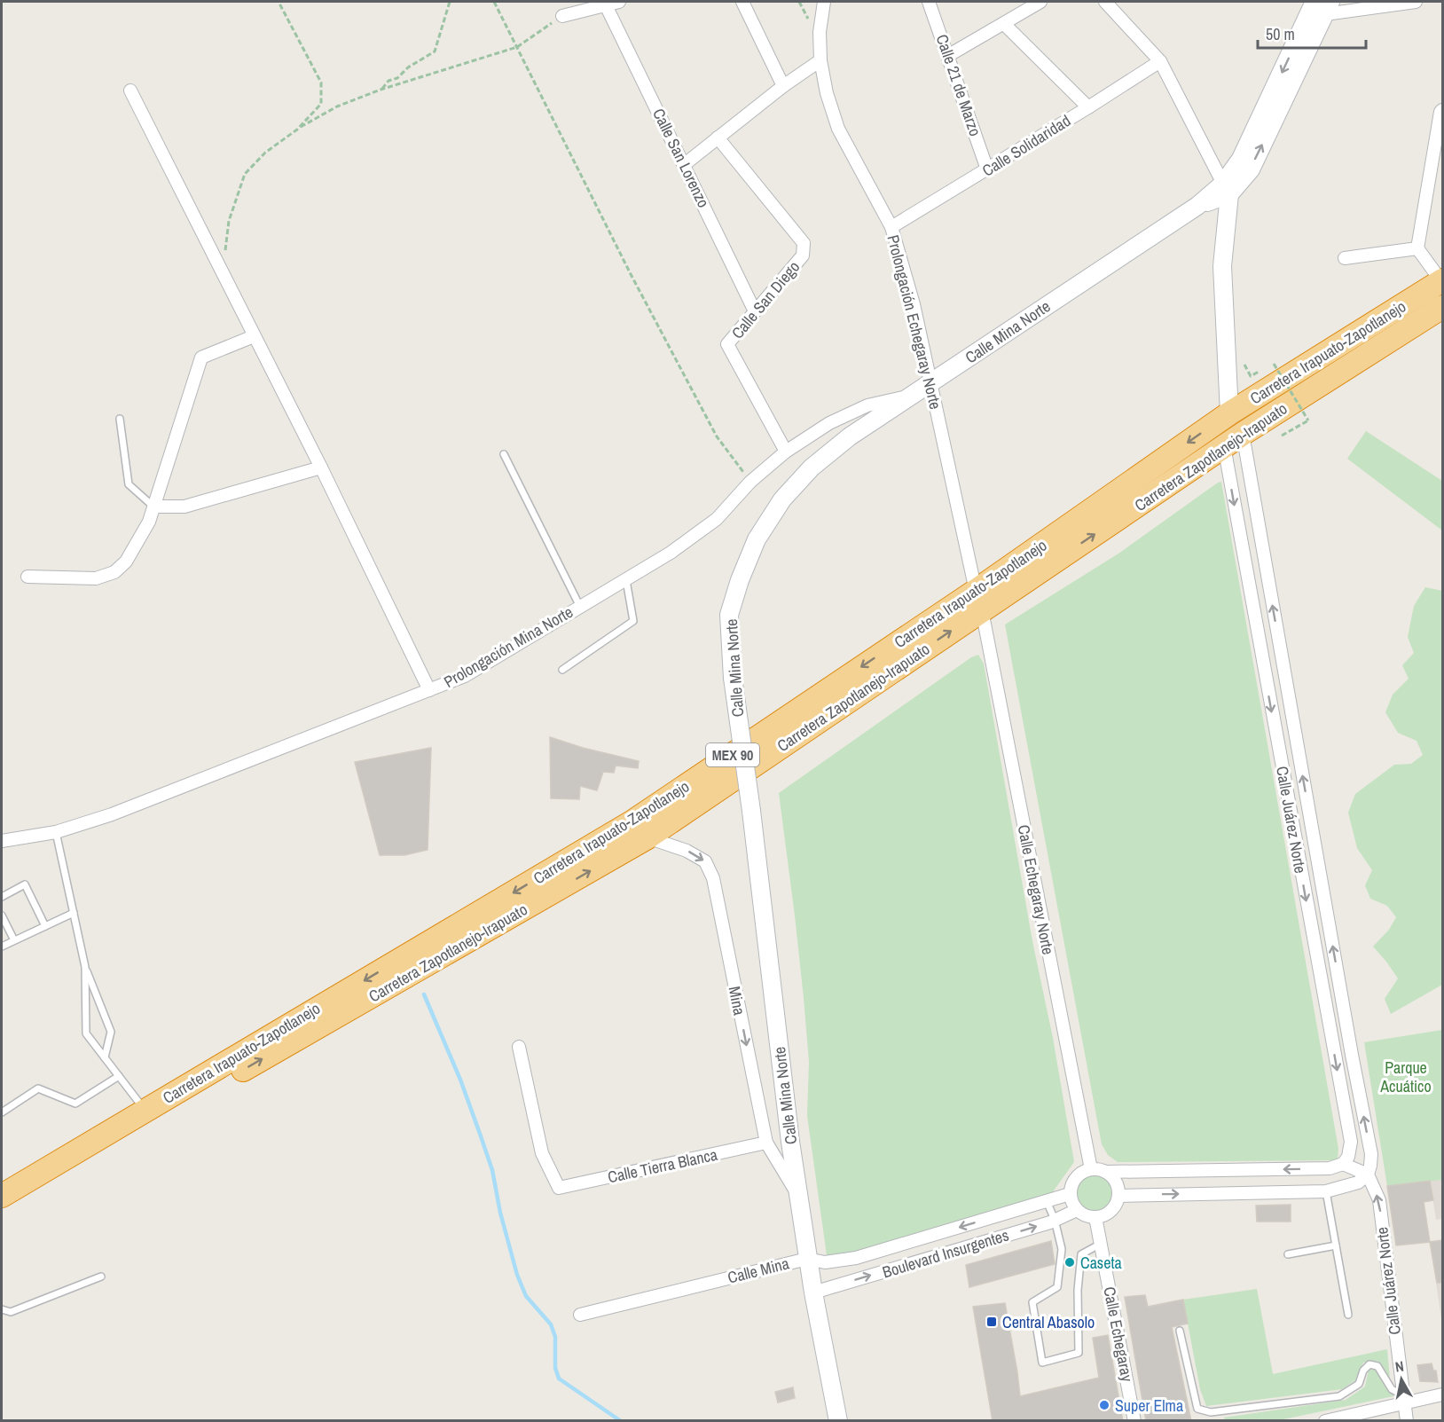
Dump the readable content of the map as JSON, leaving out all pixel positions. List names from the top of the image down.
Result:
{
  "streets": {
    "highway": ["Carretera Irapuato-Zapotlanejo", "Carretera Zapotlanejo-Irapuato", "MEX 90"],
    "street": [
      "Calle 21 de Marzo",
      "Calle Solidaridad",
      "Calle San Lorenzo",
      "Calle San Diego",
      "Prolongación Echegaray Norte",
      "Calle Mina Norte",
      "Prolongación Mina Norte",
      "Calle Juárez Norte",
      "Calle Echegaray Norte",
      "Mina",
      "Calle Tierra Blanca",
      "Boulevard Insurgentes",
      "Calle Mina",
      "Calle Echegaray"
    ]
  },
  "crossings": [
    ["Calle 21 de Marzo", "Calle Solidaridad"],
    ["Calle Solidaridad", "Prolongación Echegaray Norte"],
    ["Calle San Lorenzo", "Calle San Diego"],
    ["Calle San Diego", "Prolongación Mina Norte"],
    ["Prolongación Echegaray Norte", "Calle Mina Norte"],
    ["Prolongación Echegaray Norte", "Carretera Irapuato-Zapotlanejo"],
    ["Prolongación Echegaray Norte", "Carretera Zapotlanejo-Irapuato"],
    ["Prolongación Echegaray Norte", "Calle Echegaray Norte"],
    ["Calle Mina Norte", "Prolongación Mina Norte"],
    ["Calle Mina Norte", "Mina"],
    ["Calle Mina Norte", "Boulevard Insurgentes"],
    ["Calle Mina Norte", "Calle Mina"],
    ["Carretera Irapuato-Zapotlanejo", "Carretera Zapotlanejo-Irapuato"],
    ["Carretera Irapuato-Zapotlanejo", "Calle Echegaray Norte"],
    ["Carretera Zapotlanejo-Irapuato", "Calle Juárez Norte"],
    ["Carretera Zapotlanejo-Irapuato", "Calle Echegaray Norte"],
    ["Carretera Zapotlanejo-Irapuato", "Mina"],
    ["Calle Echegaray Norte", "Boulevard Insurgentes"],
    ["Calle Echegaray Norte", "Calle Echegaray"],
    ["Mina", "Calle Tierra Blanca"],
    ["Boulevard Insurgentes", "Calle Mina"],
    ["Boulevard Insurgentes", "Calle Echegaray"]
  ],
  "one_way": ["Carretera Irapuato-Zapotlanejo", "Carretera Zapotlanejo-Irapuato", "Mina"],
  "parks": ["Parque Acuático"],
  "places": {
    "other": ["Caseta", "Super Elma"],
    "transit": ["Central Abasolo"]
  },
  "scale_bar": "50 m",
  "north": "top"
}
